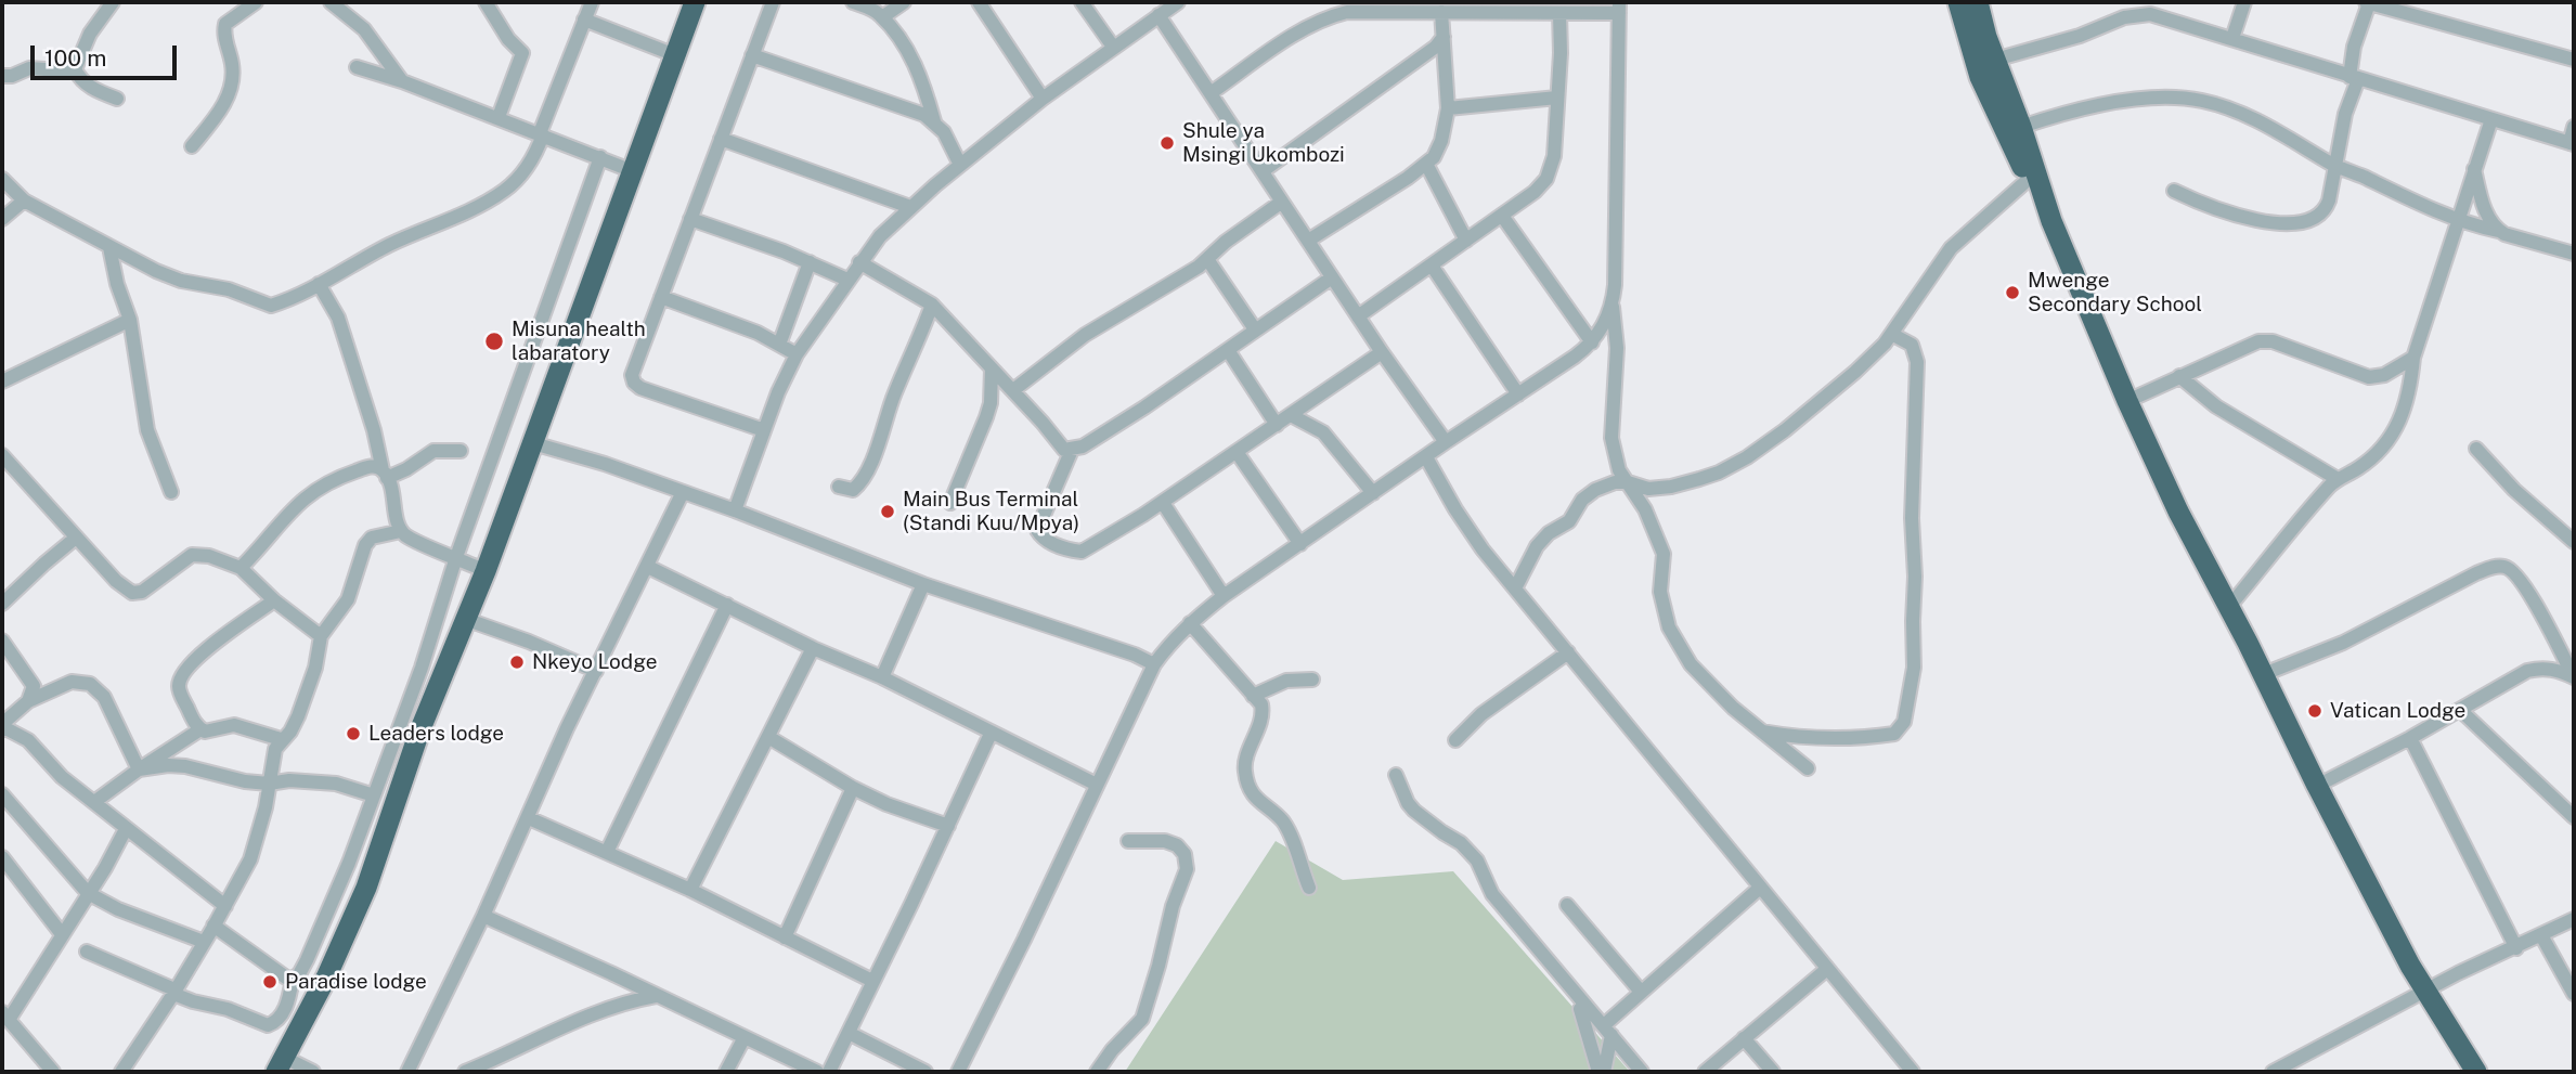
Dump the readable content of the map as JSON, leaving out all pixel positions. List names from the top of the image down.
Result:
{
  "places": [
    "Shule ya Msingi Ukombozi",
    "Mwenge Secondary School",
    "Misuna health labaratory",
    "Main Bus Terminal (Standi Kuu/Mpya)",
    "Nkeyo Lodge",
    "Vatican Lodge",
    "Leaders lodge",
    "Paradise lodge"
  ],
  "scale_bar": "100 m"
}
